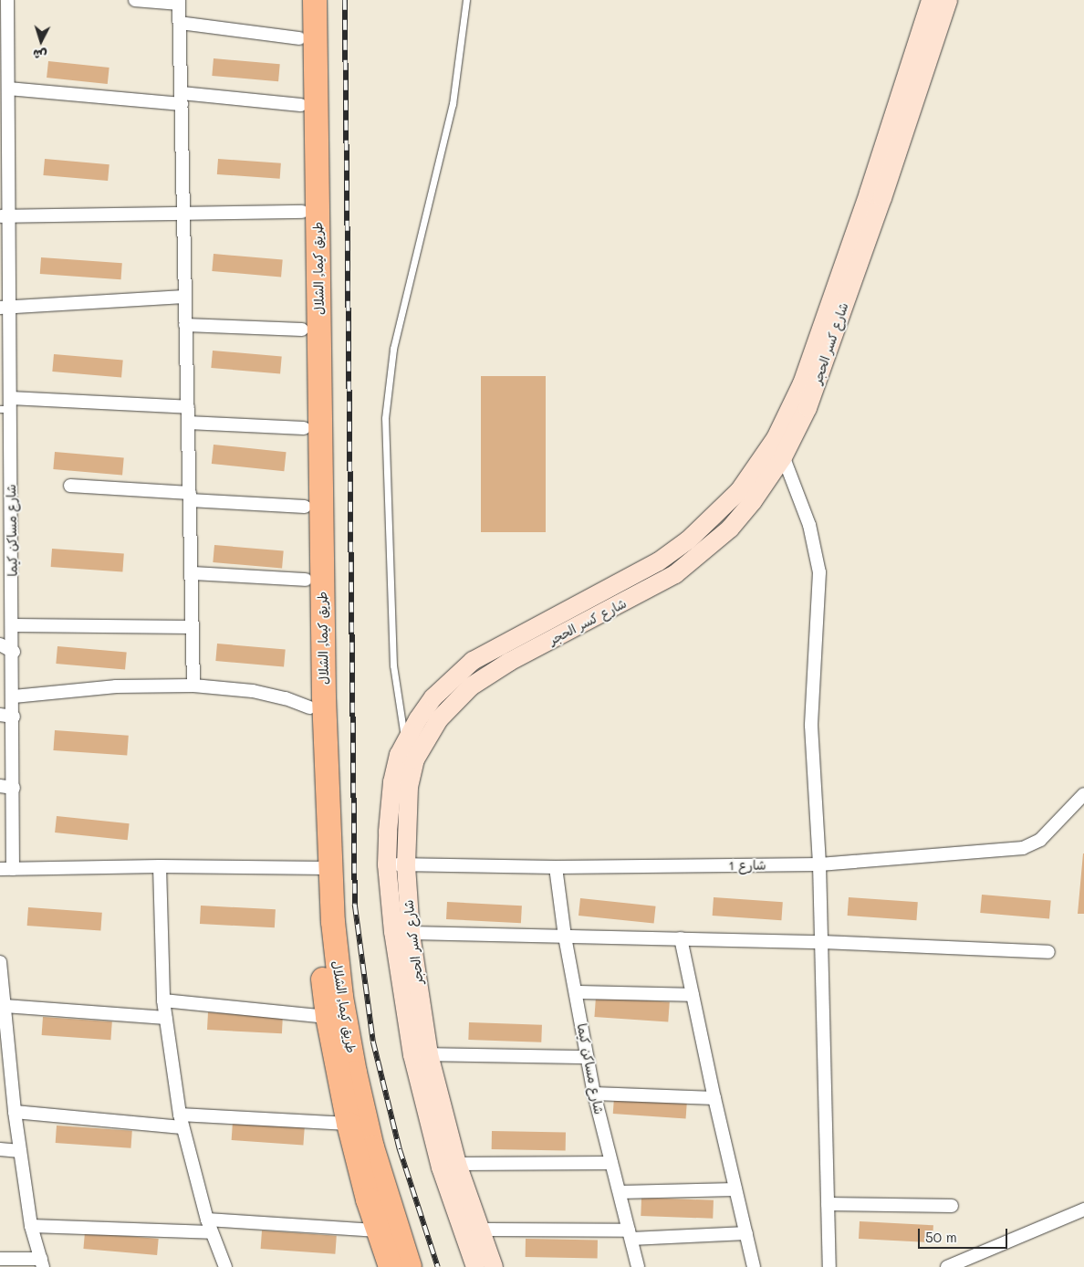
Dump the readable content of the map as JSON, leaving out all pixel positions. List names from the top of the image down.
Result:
{
  "streets": {
    "highway": ["طريق كيما, الشلال"],
    "main road": ["شارع كسر الحجر"],
    "street": ["شارع مساكن كيما", "شارع 1"]
  },
  "crossings": [
    ["شارع كسر الحجر", "شارع 1"],
    ["شارع مساكن كيما", "شارع 1"]
  ],
  "scale_bar": "50 m",
  "north": "bottom"
}
